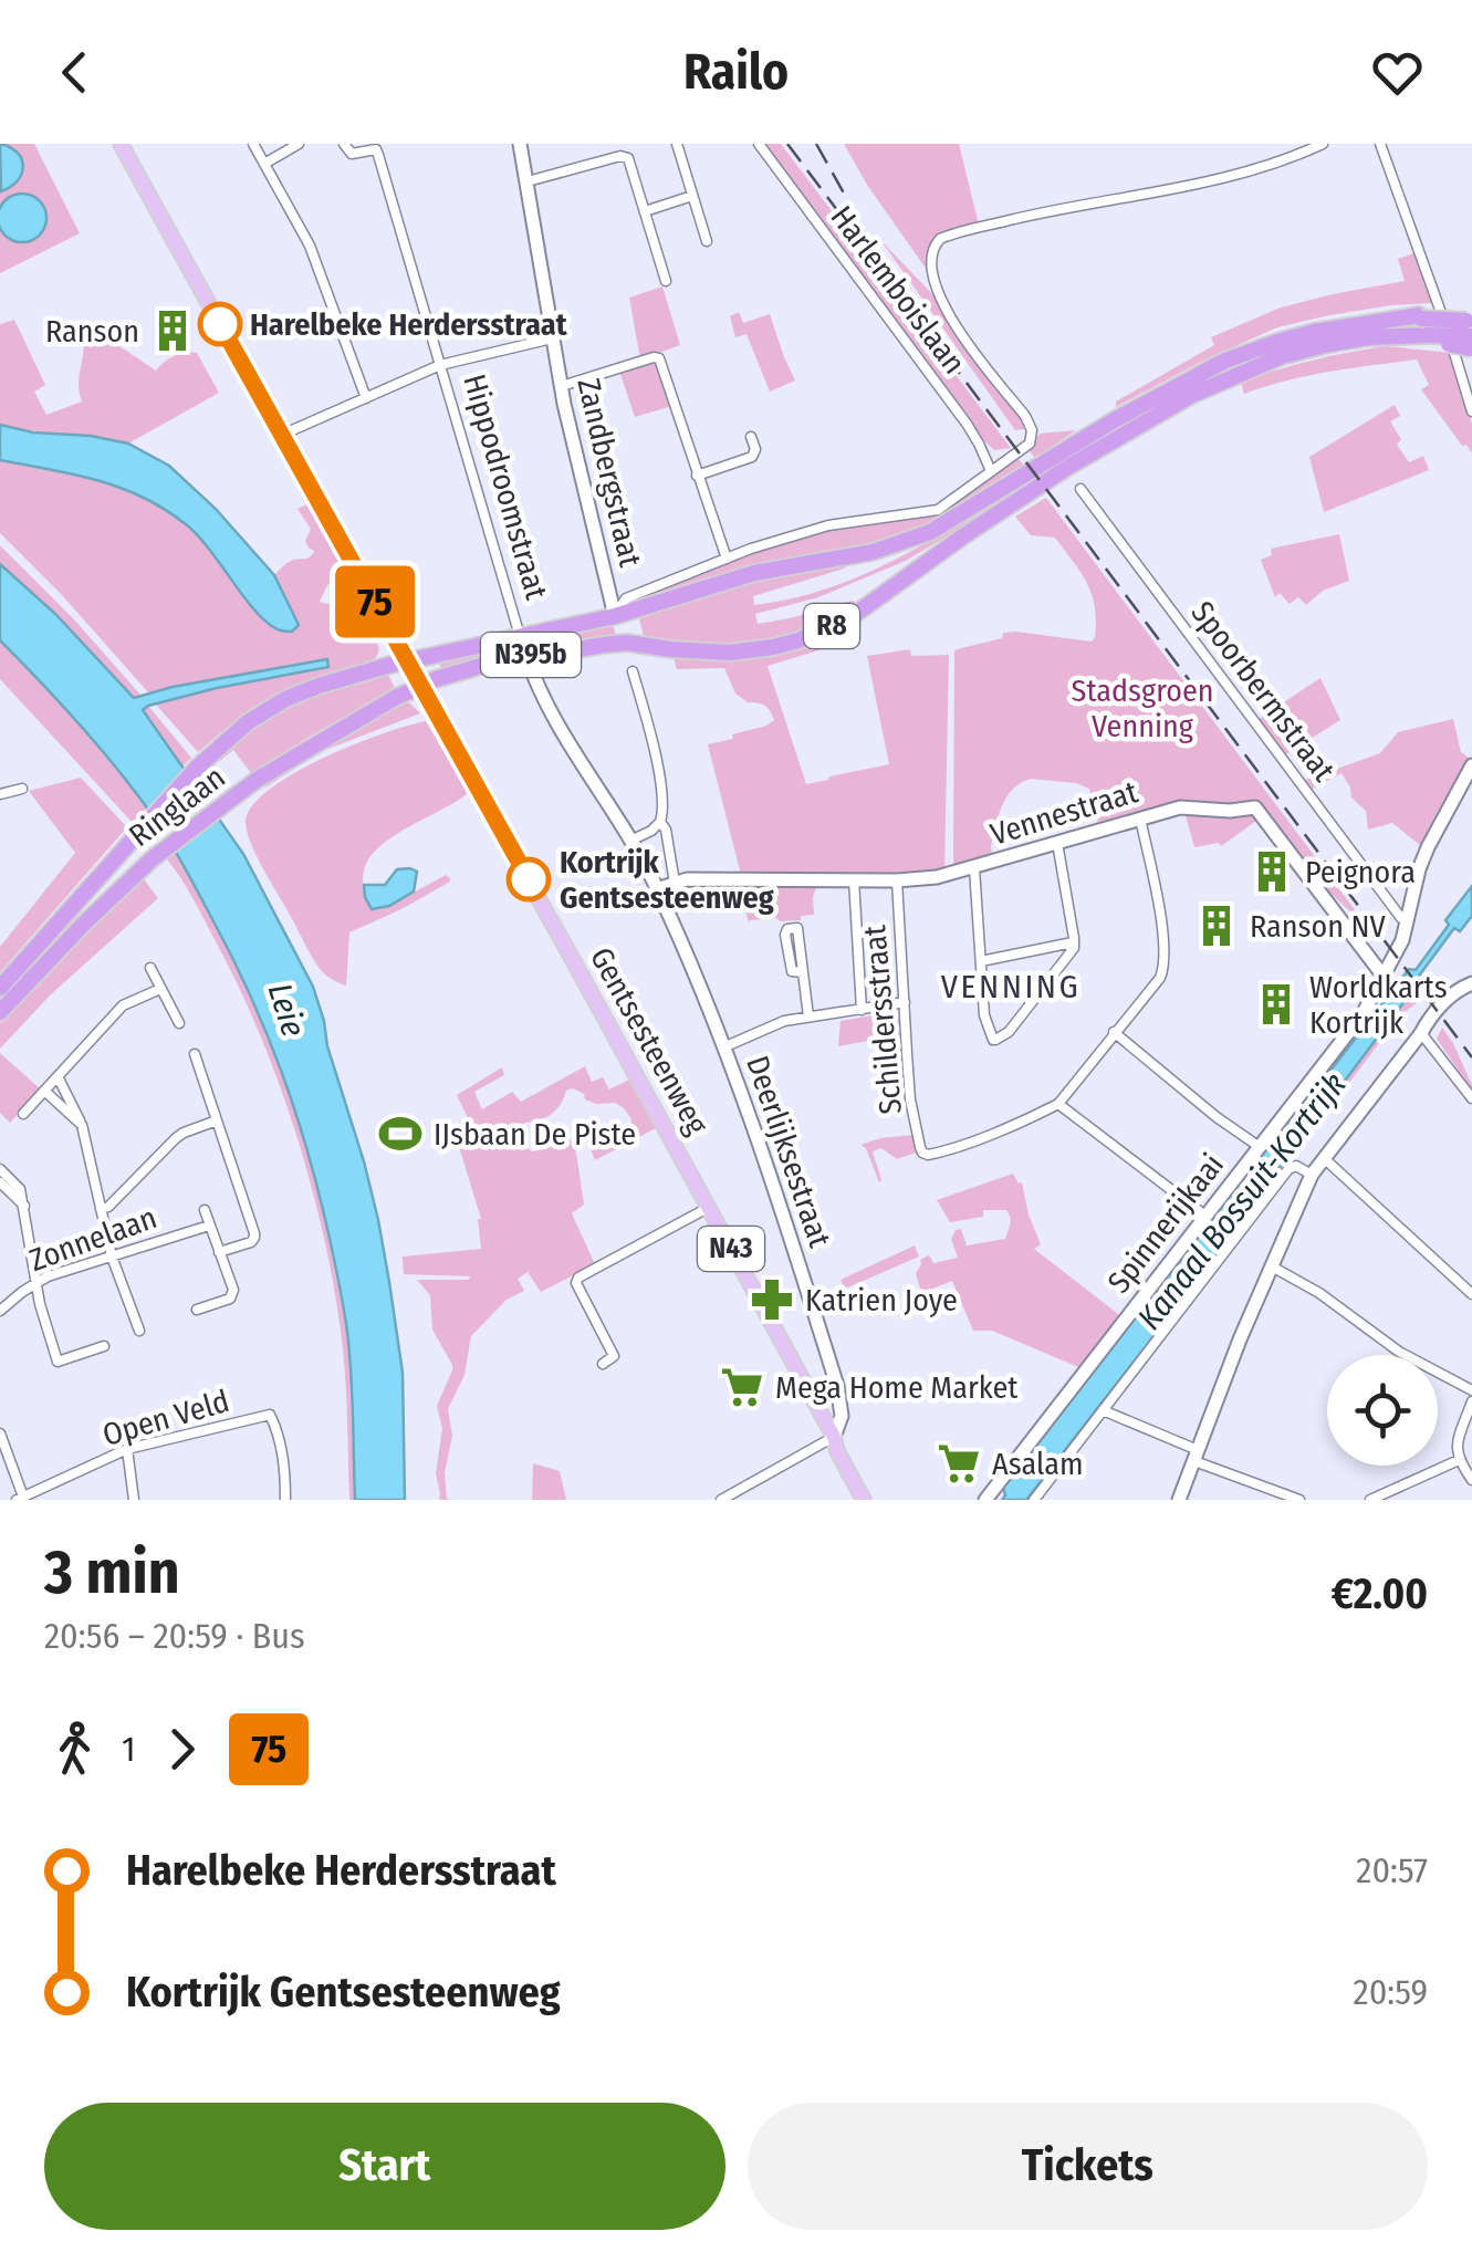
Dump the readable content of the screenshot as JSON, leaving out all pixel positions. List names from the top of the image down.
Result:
{
  "streets": {
    "highway": ["R8", "N395b", "Ringlaan"],
    "main road": ["Gentsesteenweg", "N43"],
    "street": [
      "Harlemboislaan",
      "Zandbergstraat",
      "Hippodroomstraat",
      "Spoorbermstraat",
      "Vennestraat",
      "Schildersstraat",
      "Deerlijksestraat",
      "Spinnerijkaai",
      "Zonnelaan",
      "Open Veld"
    ]
  },
  "crossings": [
    ["Zandbergstraat", "R8"],
    ["R8", "N395b"],
    ["N395b", "Ringlaan"],
    ["N395b", "Gentsesteenweg"],
    ["N395b", "N43"],
    ["Spoorbermstraat", "Spinnerijkaai"],
    ["Ringlaan", "Gentsesteenweg"],
    ["Ringlaan", "N43"],
    ["Vennestraat", "Schildersstraat"],
    ["Vennestraat", "Spinnerijkaai"],
    ["Gentsesteenweg", "Deerlijksestraat"],
    ["Gentsesteenweg", "N43"]
  ],
  "districts": ["VENNING"],
  "water": ["Leie", "Kanaal Bossuit-Kortrijk"],
  "parks": ["Stadsgroen Venning"],
  "places": {
    "other": ["Harelbeke Herdersstraat", "Kortrijk Gentsesteenweg"],
    "building": [
      "Ranson",
      "Peignora",
      "Ranson NV",
      "Worldkarts Kortrijk"
    ],
    "sports": ["IJsbaan De Piste"],
    "pharmacy": ["Katrien Joye"],
    "supermarket": ["Mega Home Market", "Asalam"]
  },
  "lines": ["bus line 75"],
  "page": {
    "header": "Railo",
    "on_map": "75",
    "heading": ["3 min", "20:56 – 20:59 · Bus", "€2.00"],
    "legs": ["1", "75"],
    "list": [
      {
        "name": "Harelbeke Herdersstraat",
        "value": "20:57"
      },
      {
        "name": "Kortrijk Gentsesteenweg",
        "value": "20:59"
      }
    ],
    "buttons": ["Start", "Tickets"]
  }
}
